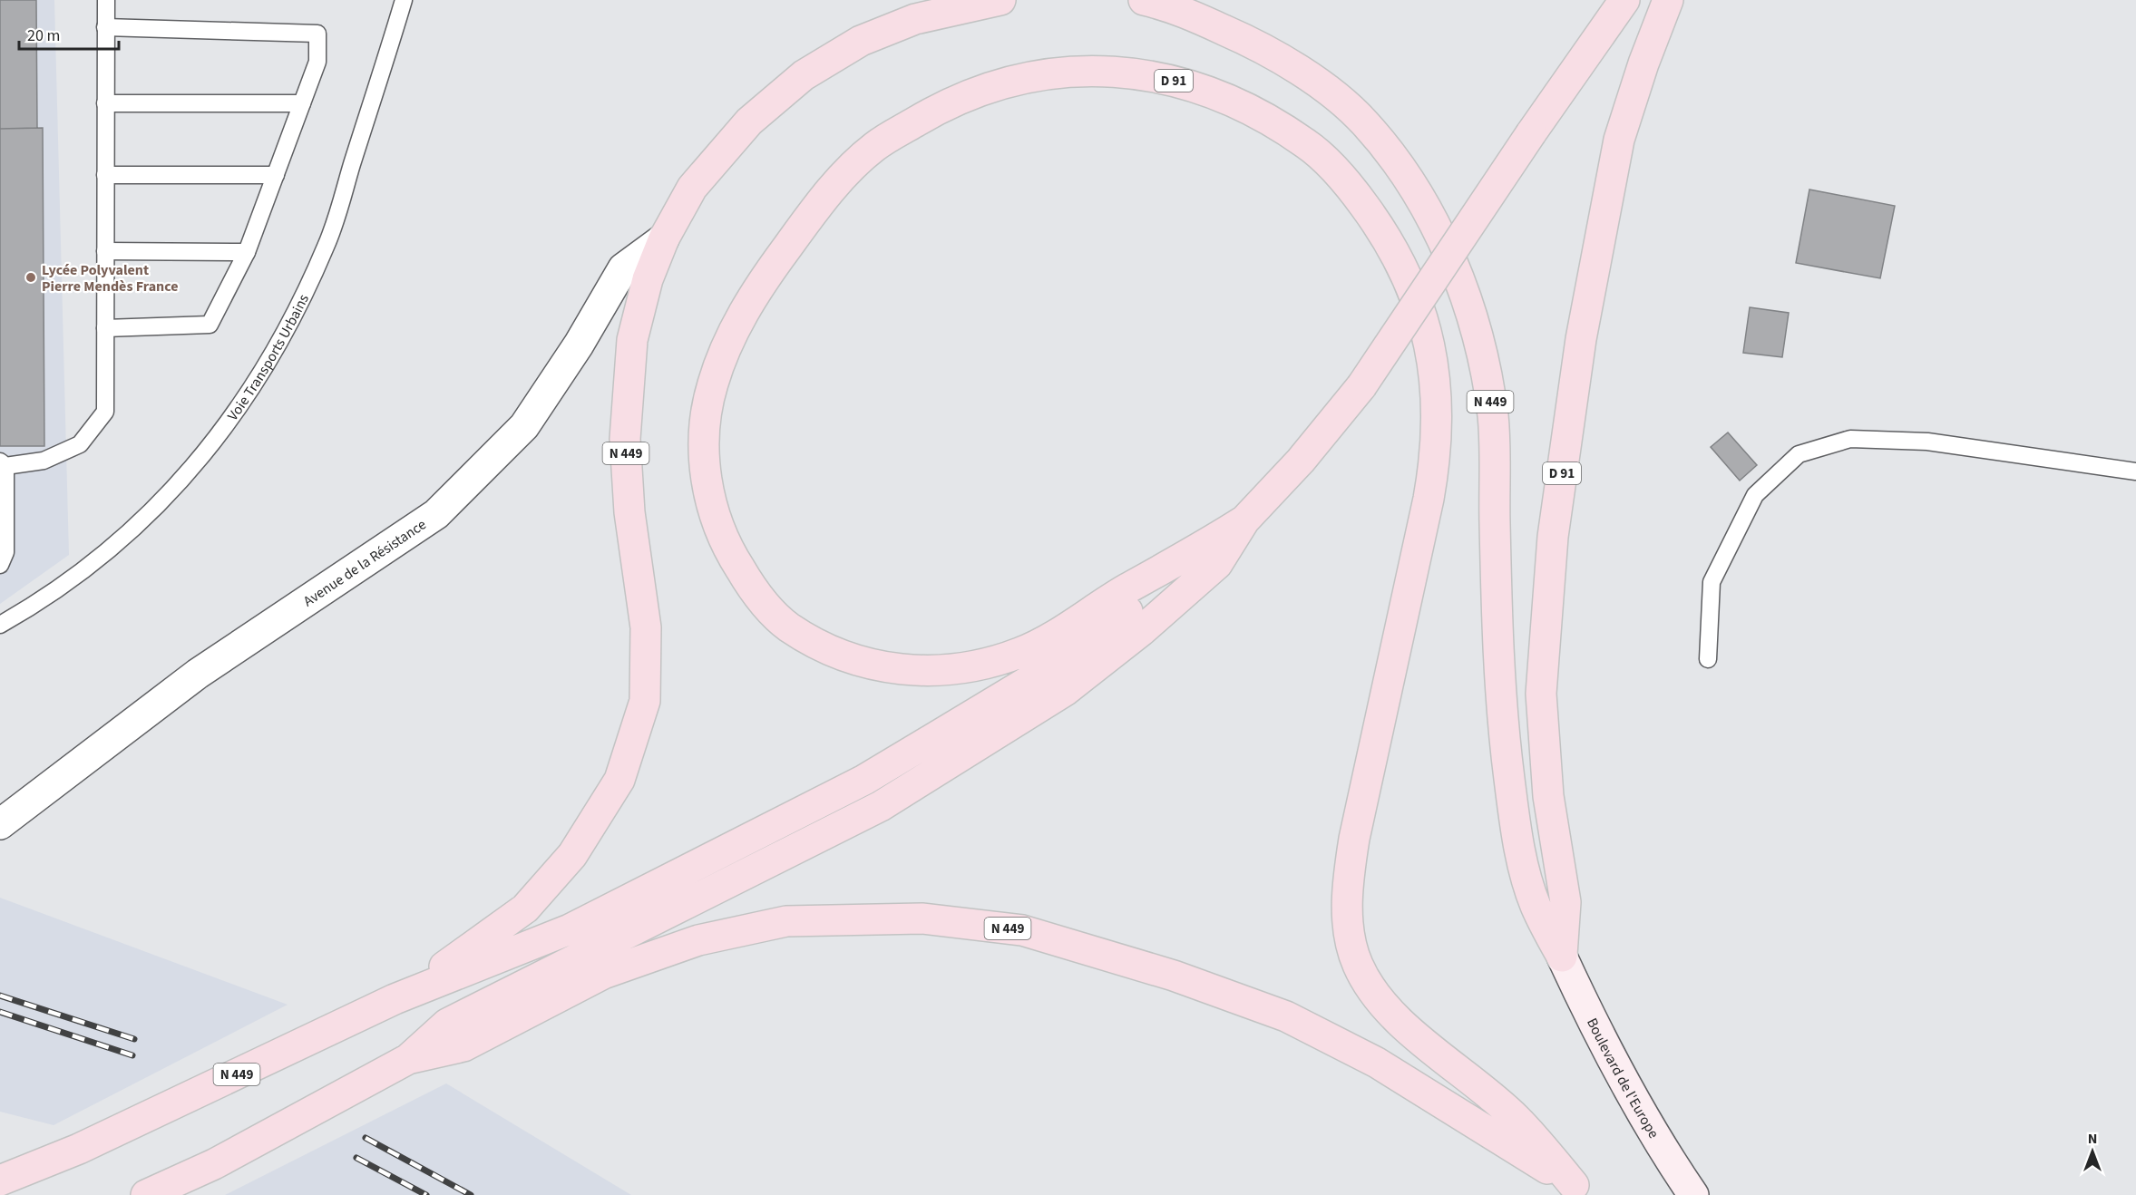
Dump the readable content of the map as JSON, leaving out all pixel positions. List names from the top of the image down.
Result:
{
  "streets": {
    "main road": ["D 91", "N 449", "Boulevard de l'Europe"],
    "street": ["Avenue de la Résistance"],
    "lane": ["Voie Transports Urbains"]
  },
  "crossings": [
    ["D 91", "N 449"],
    ["D 91", "Boulevard de l'Europe"],
    ["N 449", "Avenue de la Résistance"],
    ["N 449", "Boulevard de l'Europe"]
  ],
  "places": ["Lycée Polyvalent Pierre Mendès France"],
  "scale_bar": "20 m",
  "north": "top"
}
